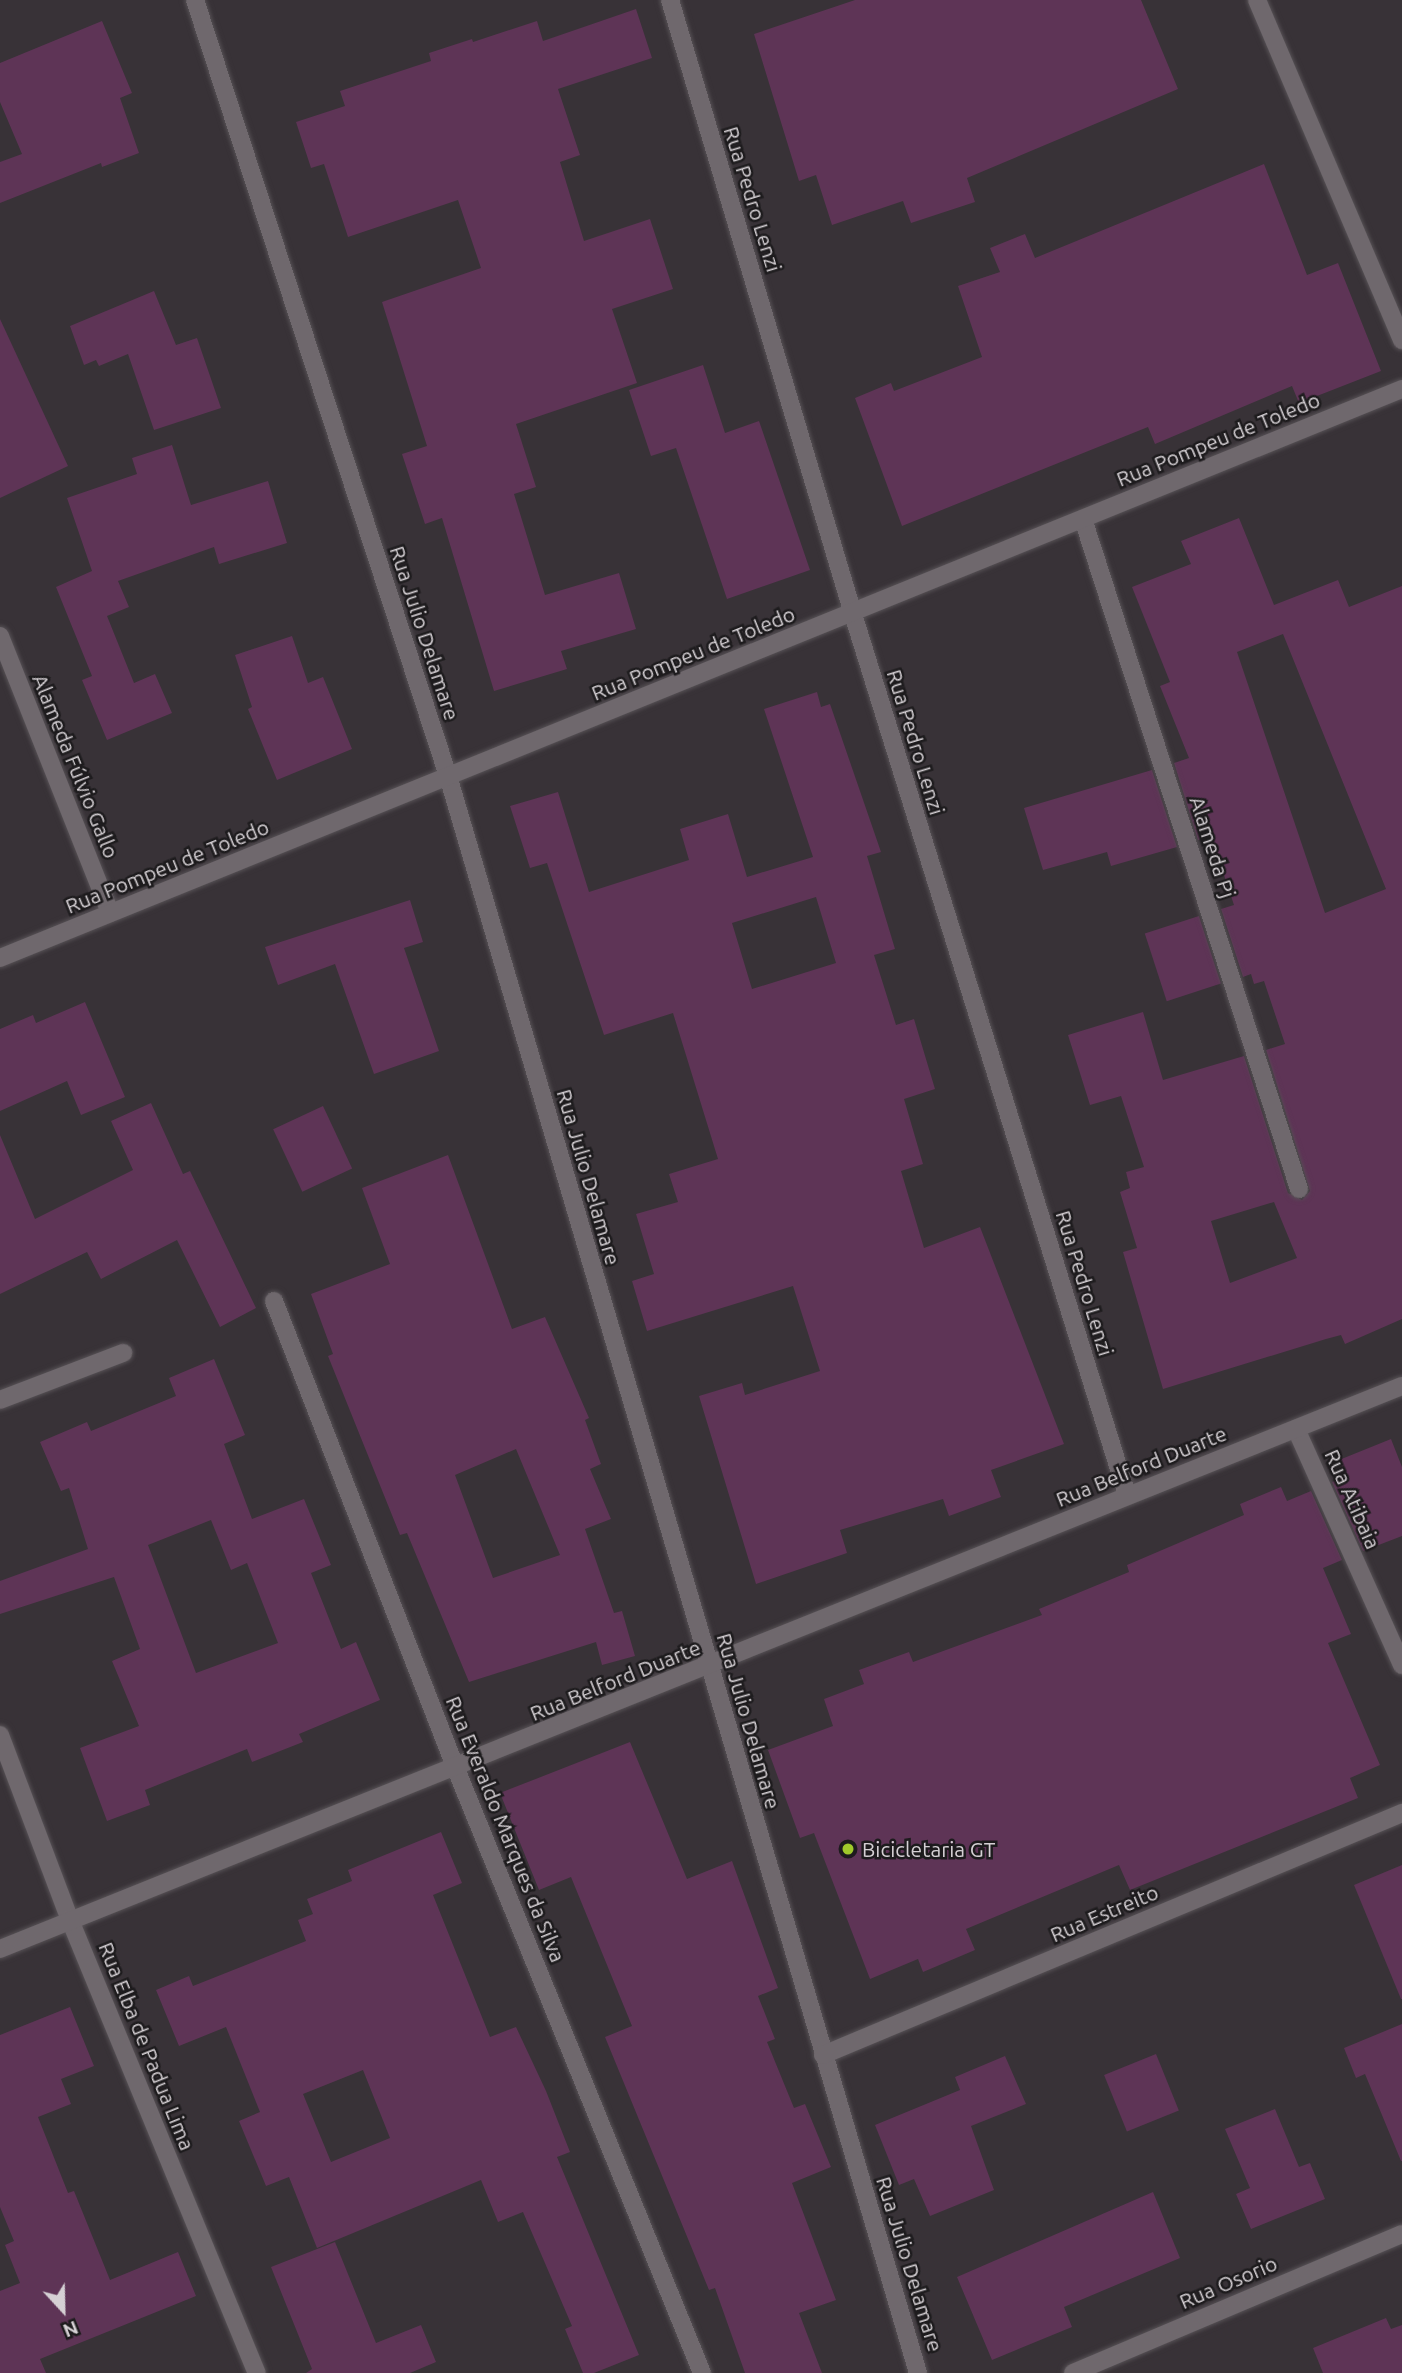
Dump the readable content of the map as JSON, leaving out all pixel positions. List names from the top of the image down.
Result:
{
  "streets": {
    "street": [
      "Rua Pedro Lenzi",
      "Rua Pompeu de Toledo",
      "Rua Julio Delamare",
      "Alameda Fúlvio Gallo",
      "Alameda Pj",
      "Rua Belford Duarte",
      "Rua Atibaia",
      "Rua Everaldo Marques da Silva",
      "Rua Estreito",
      "Rua Elba de Padua Lima",
      "Rua Osorio"
    ]
  },
  "crossings": [
    ["Rua Pedro Lenzi", "Rua Pompeu de Toledo"],
    ["Rua Pedro Lenzi", "Rua Belford Duarte"],
    ["Rua Pompeu de Toledo", "Rua Julio Delamare"],
    ["Rua Pompeu de Toledo", "Alameda Fúlvio Gallo"],
    ["Rua Pompeu de Toledo", "Alameda Pj"],
    ["Rua Julio Delamare", "Rua Belford Duarte"],
    ["Rua Julio Delamare", "Rua Estreito"],
    ["Rua Belford Duarte", "Rua Atibaia"],
    ["Rua Belford Duarte", "Rua Everaldo Marques da Silva"],
    ["Rua Belford Duarte", "Rua Elba de Padua Lima"]
  ],
  "places": ["Bicicletaria GT"],
  "north": "bottom"
}
